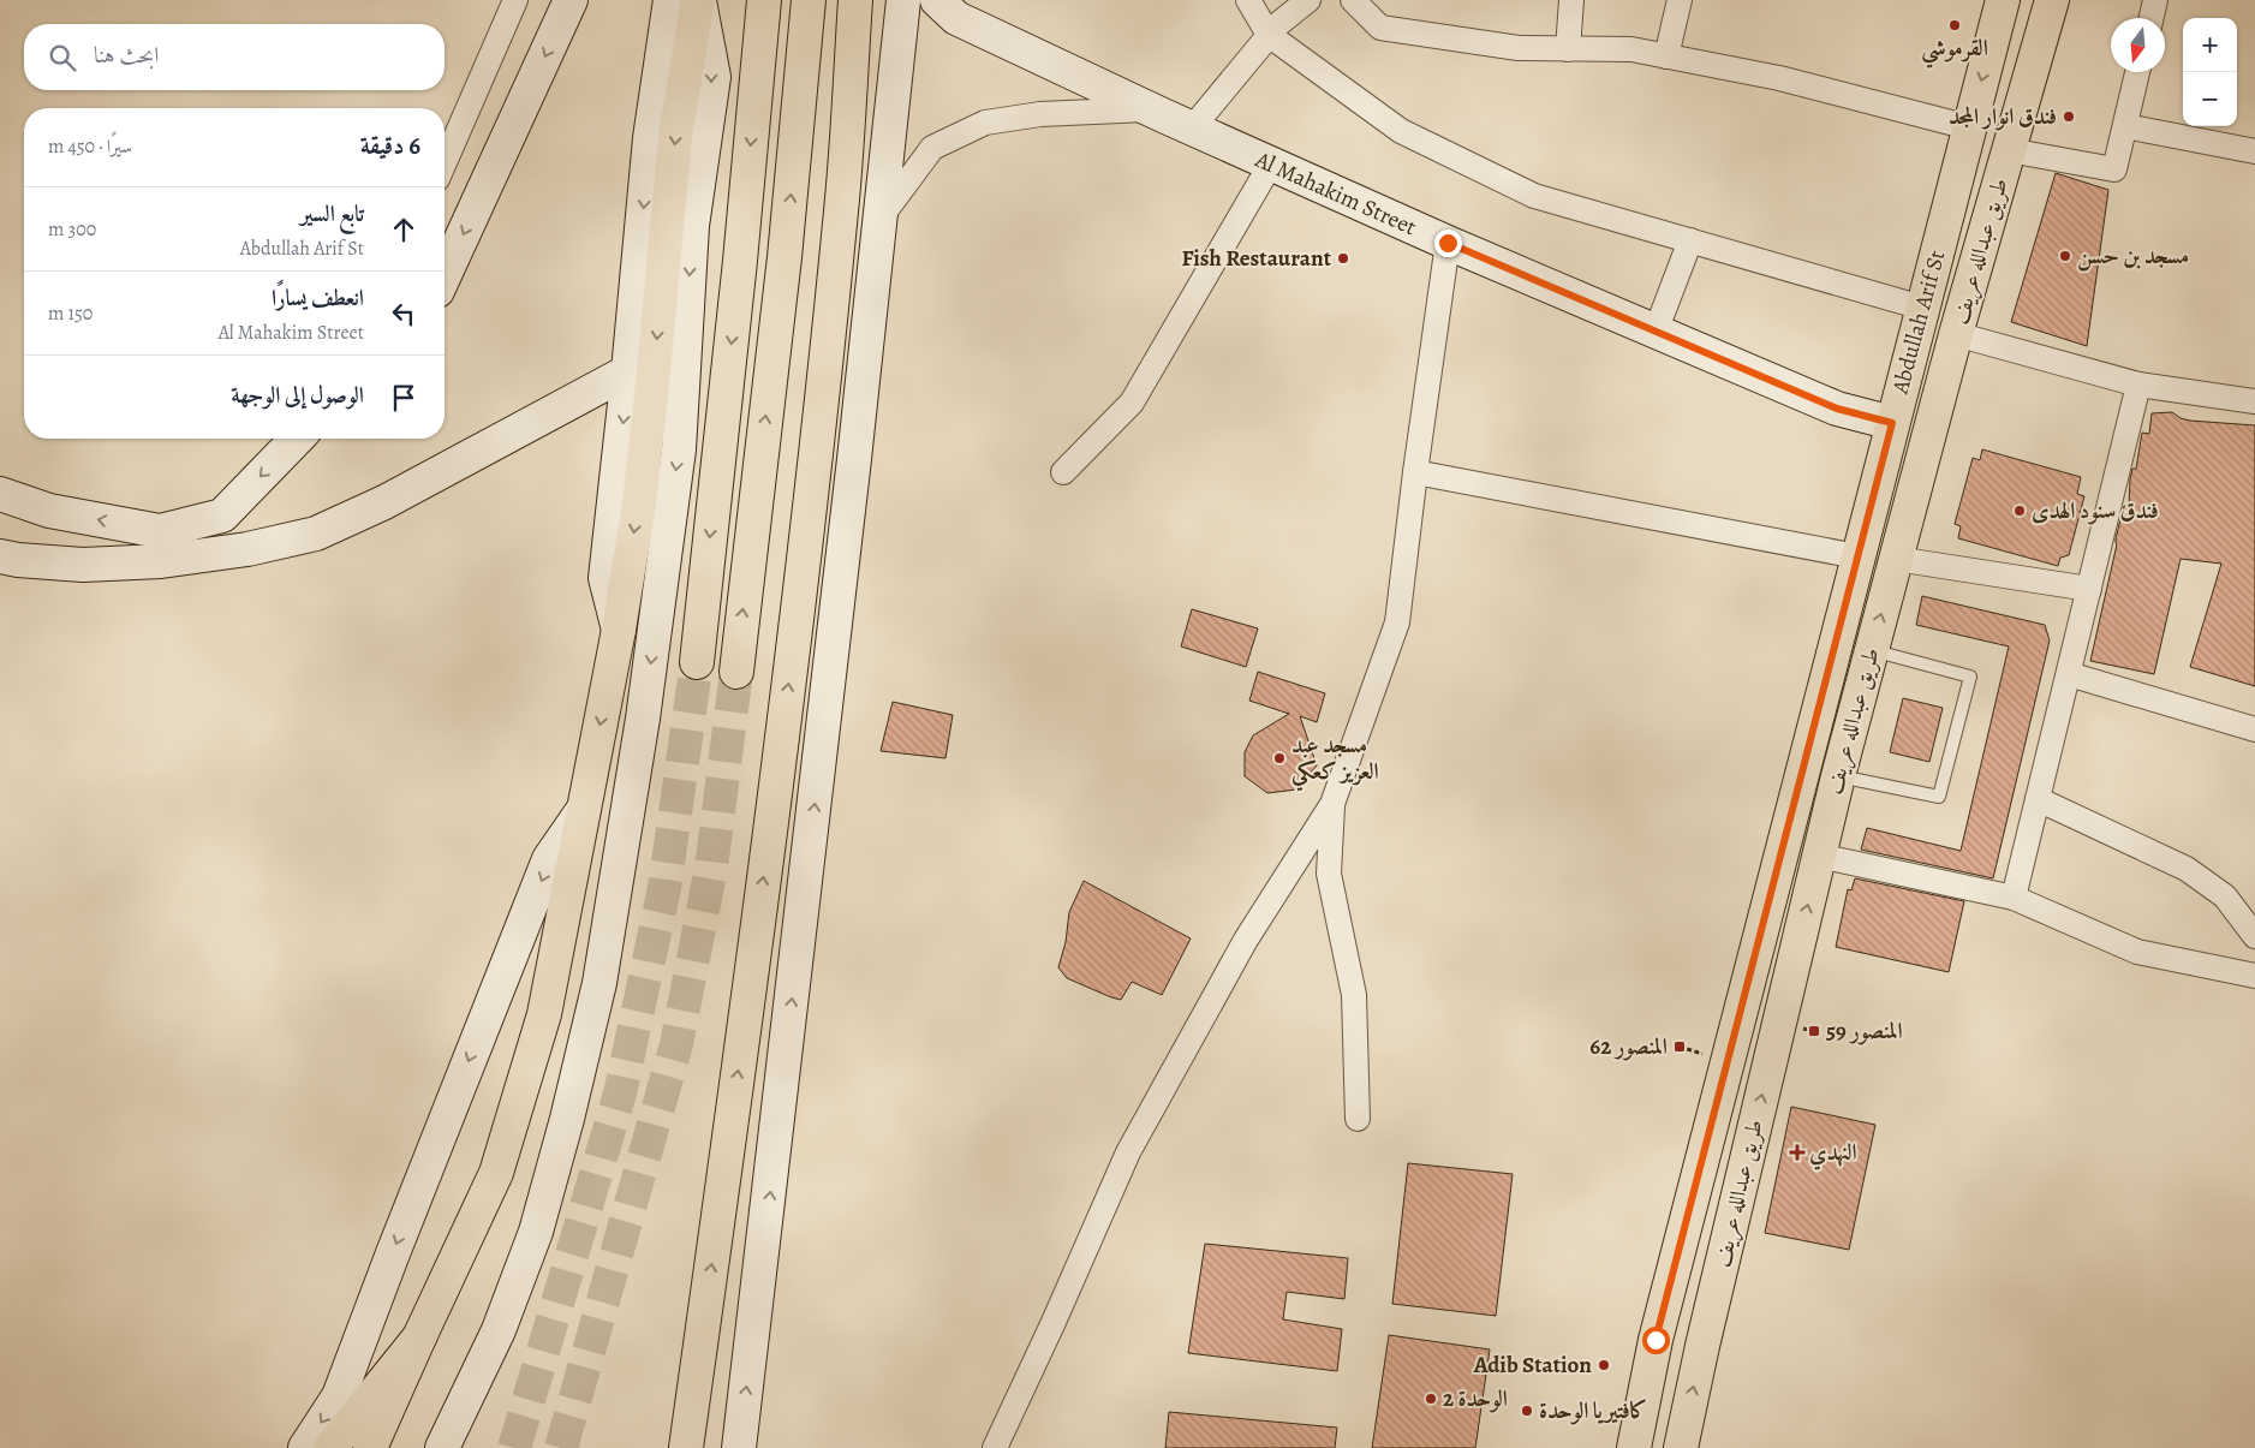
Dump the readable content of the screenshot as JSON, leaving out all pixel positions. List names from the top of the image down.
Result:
{
  "streets": {
    "main road": ["طريق عبدالله عريف", "Abdullah Arif St"],
    "street": ["Al Mahakim Street"]
  },
  "crossings": [
    ["Al Mahakim Street", "Abdullah Arif St"]
  ],
  "one_way": ["طريق عبدالله عريف"],
  "places": {
    "other": [
      "القرموشي",
      "فندق انوار المجد",
      "مسجد بن حسن",
      "Fish Restaurant",
      "فندق سنود الهدى",
      "مسجد عبد العزيز كعكي",
      "Adib Station",
      "الوحدة 2",
      "كافتيريا الوحدة"
    ],
    "transit": ["المنصور 59", "المنصور 62"],
    "health": ["النهدي"]
  },
  "north": "bottom",
  "page": {
    "map_buttons": ["+", "−"],
    "search": "ابحث هنا",
    "heading": ["6 دقيقة", "سيرًا · 450 m"],
    "list": [
      ["تابع السير", "Abdullah Arif St", "300 m"],
      ["انعطف يسارًا", "Al Mahakim Street", "150 m"],
      "الوصول إلى الوجهة"
    ]
  }
}
